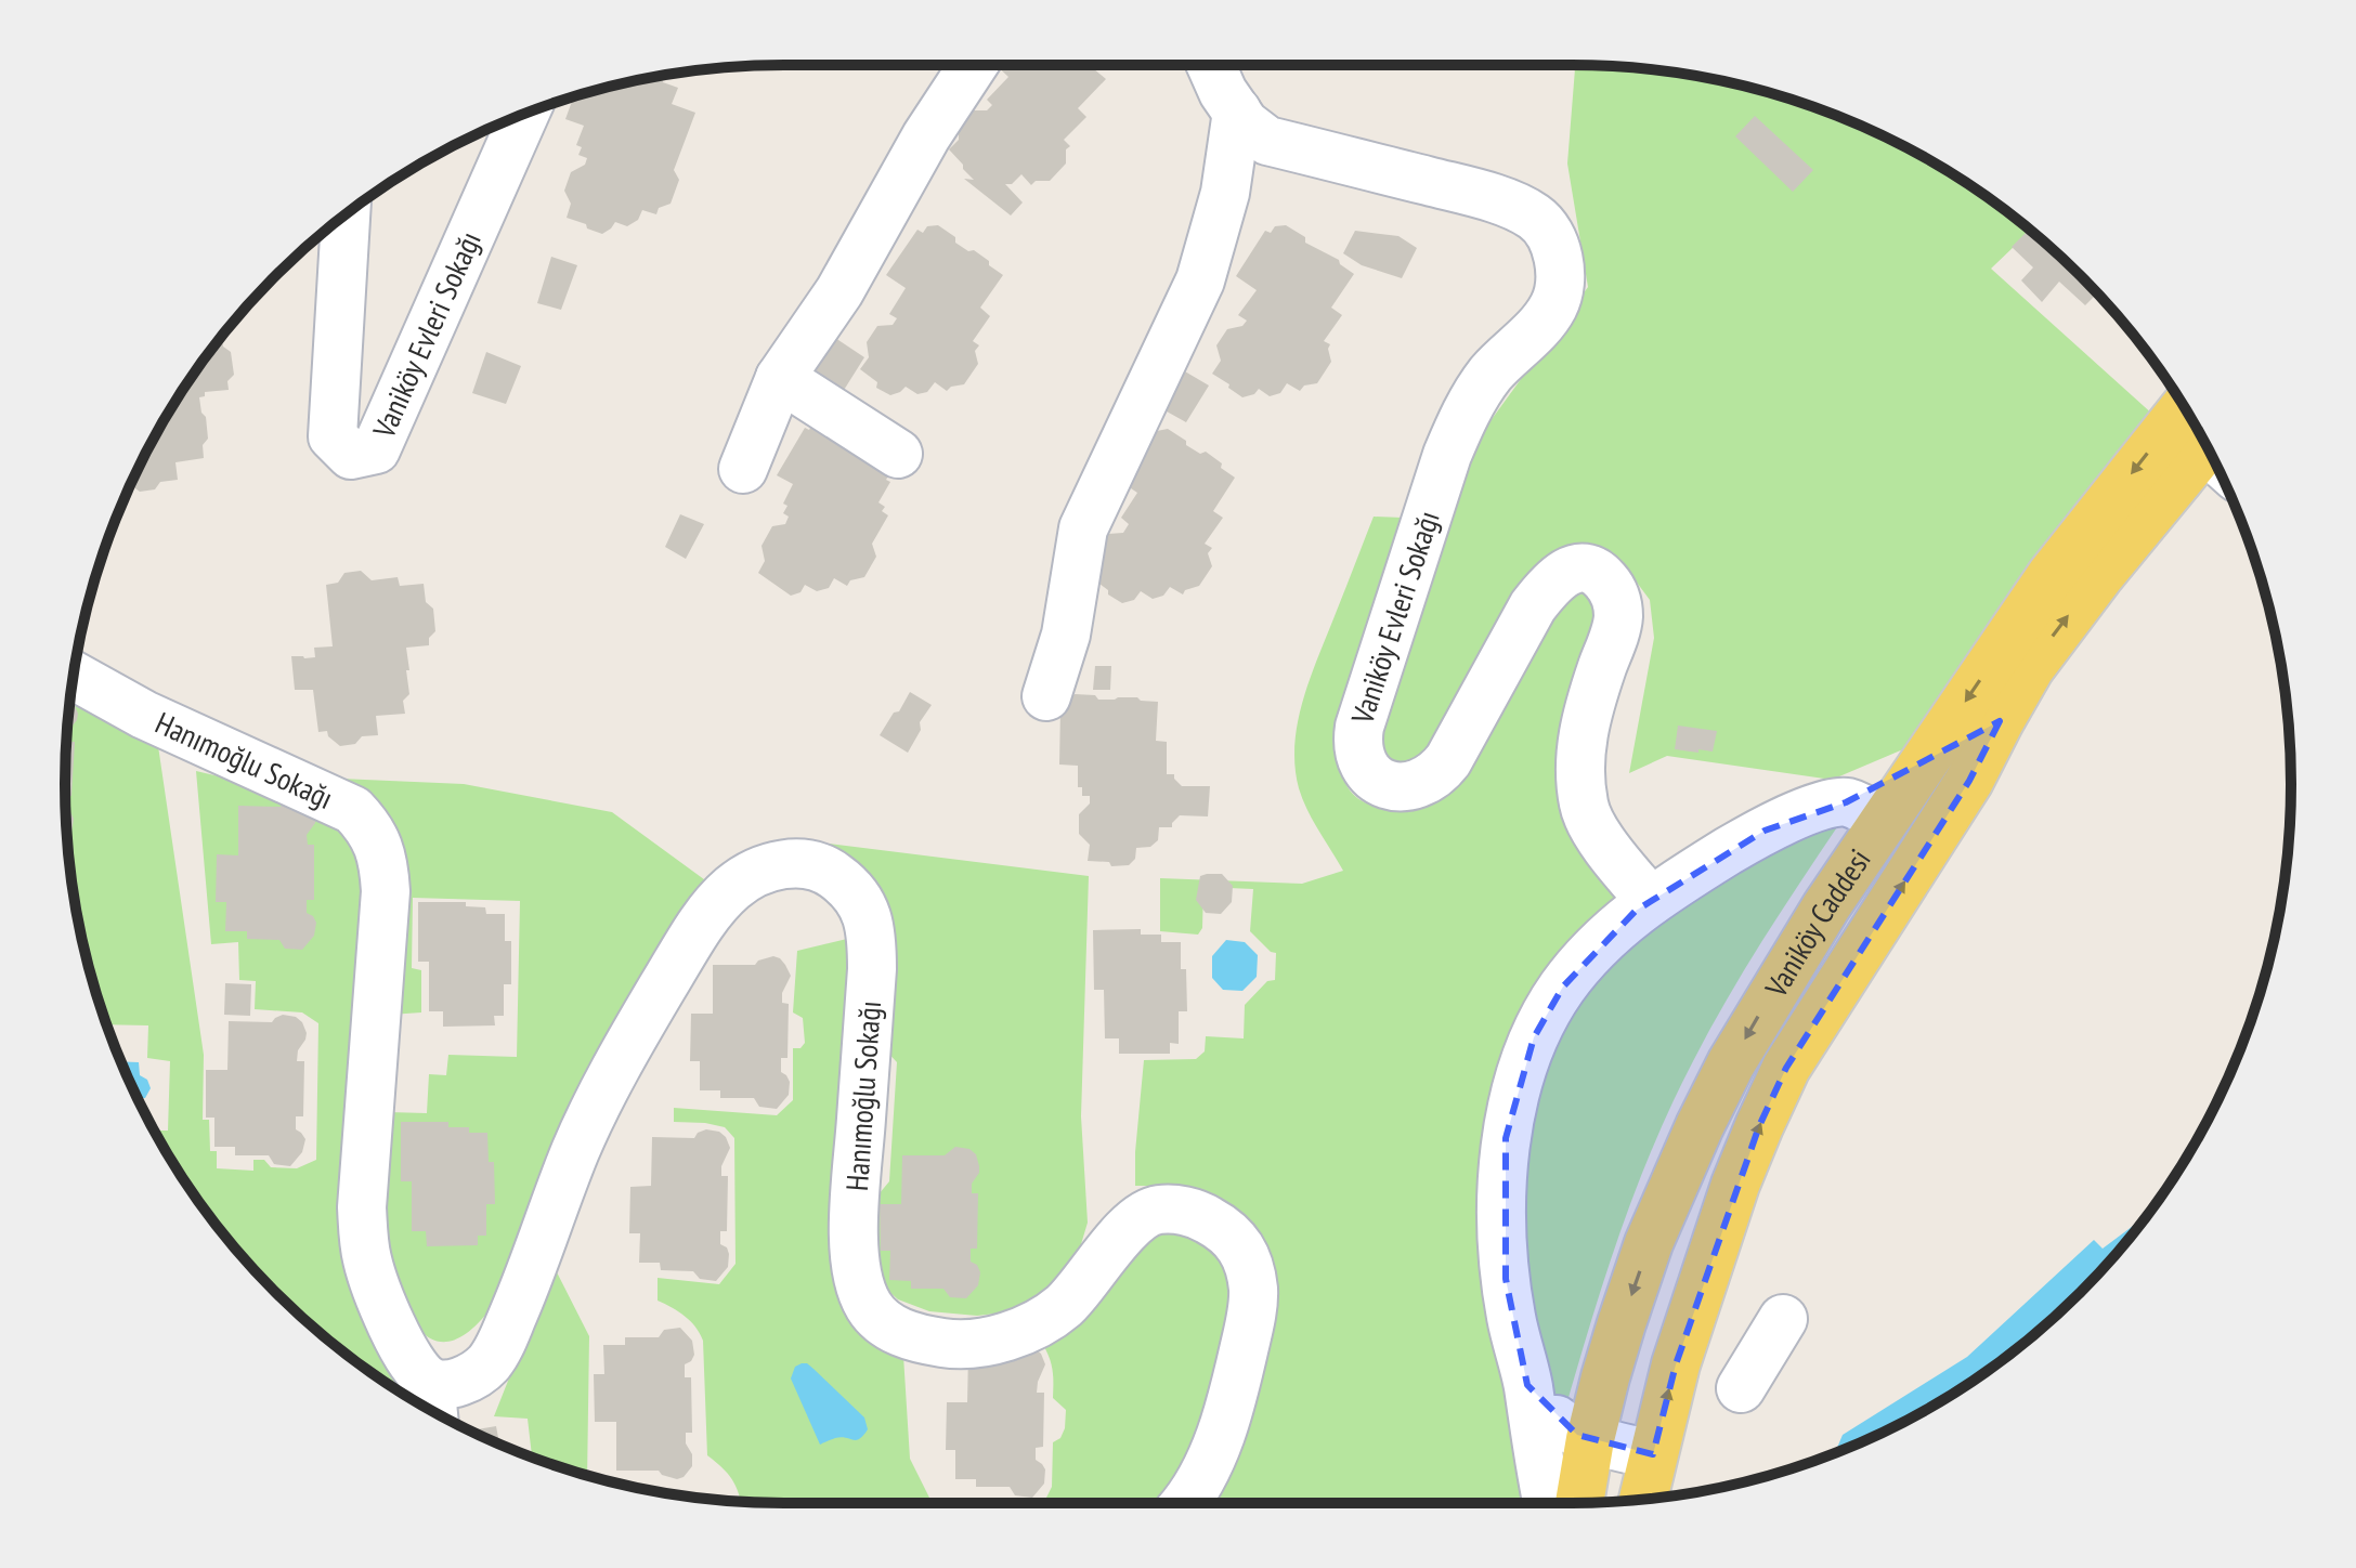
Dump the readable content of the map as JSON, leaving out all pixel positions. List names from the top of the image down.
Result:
{
  "streets": {
    "main road": ["Vaniköy Caddesi"],
    "street": ["Vaniköy Evleri Sokağı", "Hanımoğlu Sokağı"]
  }
}
